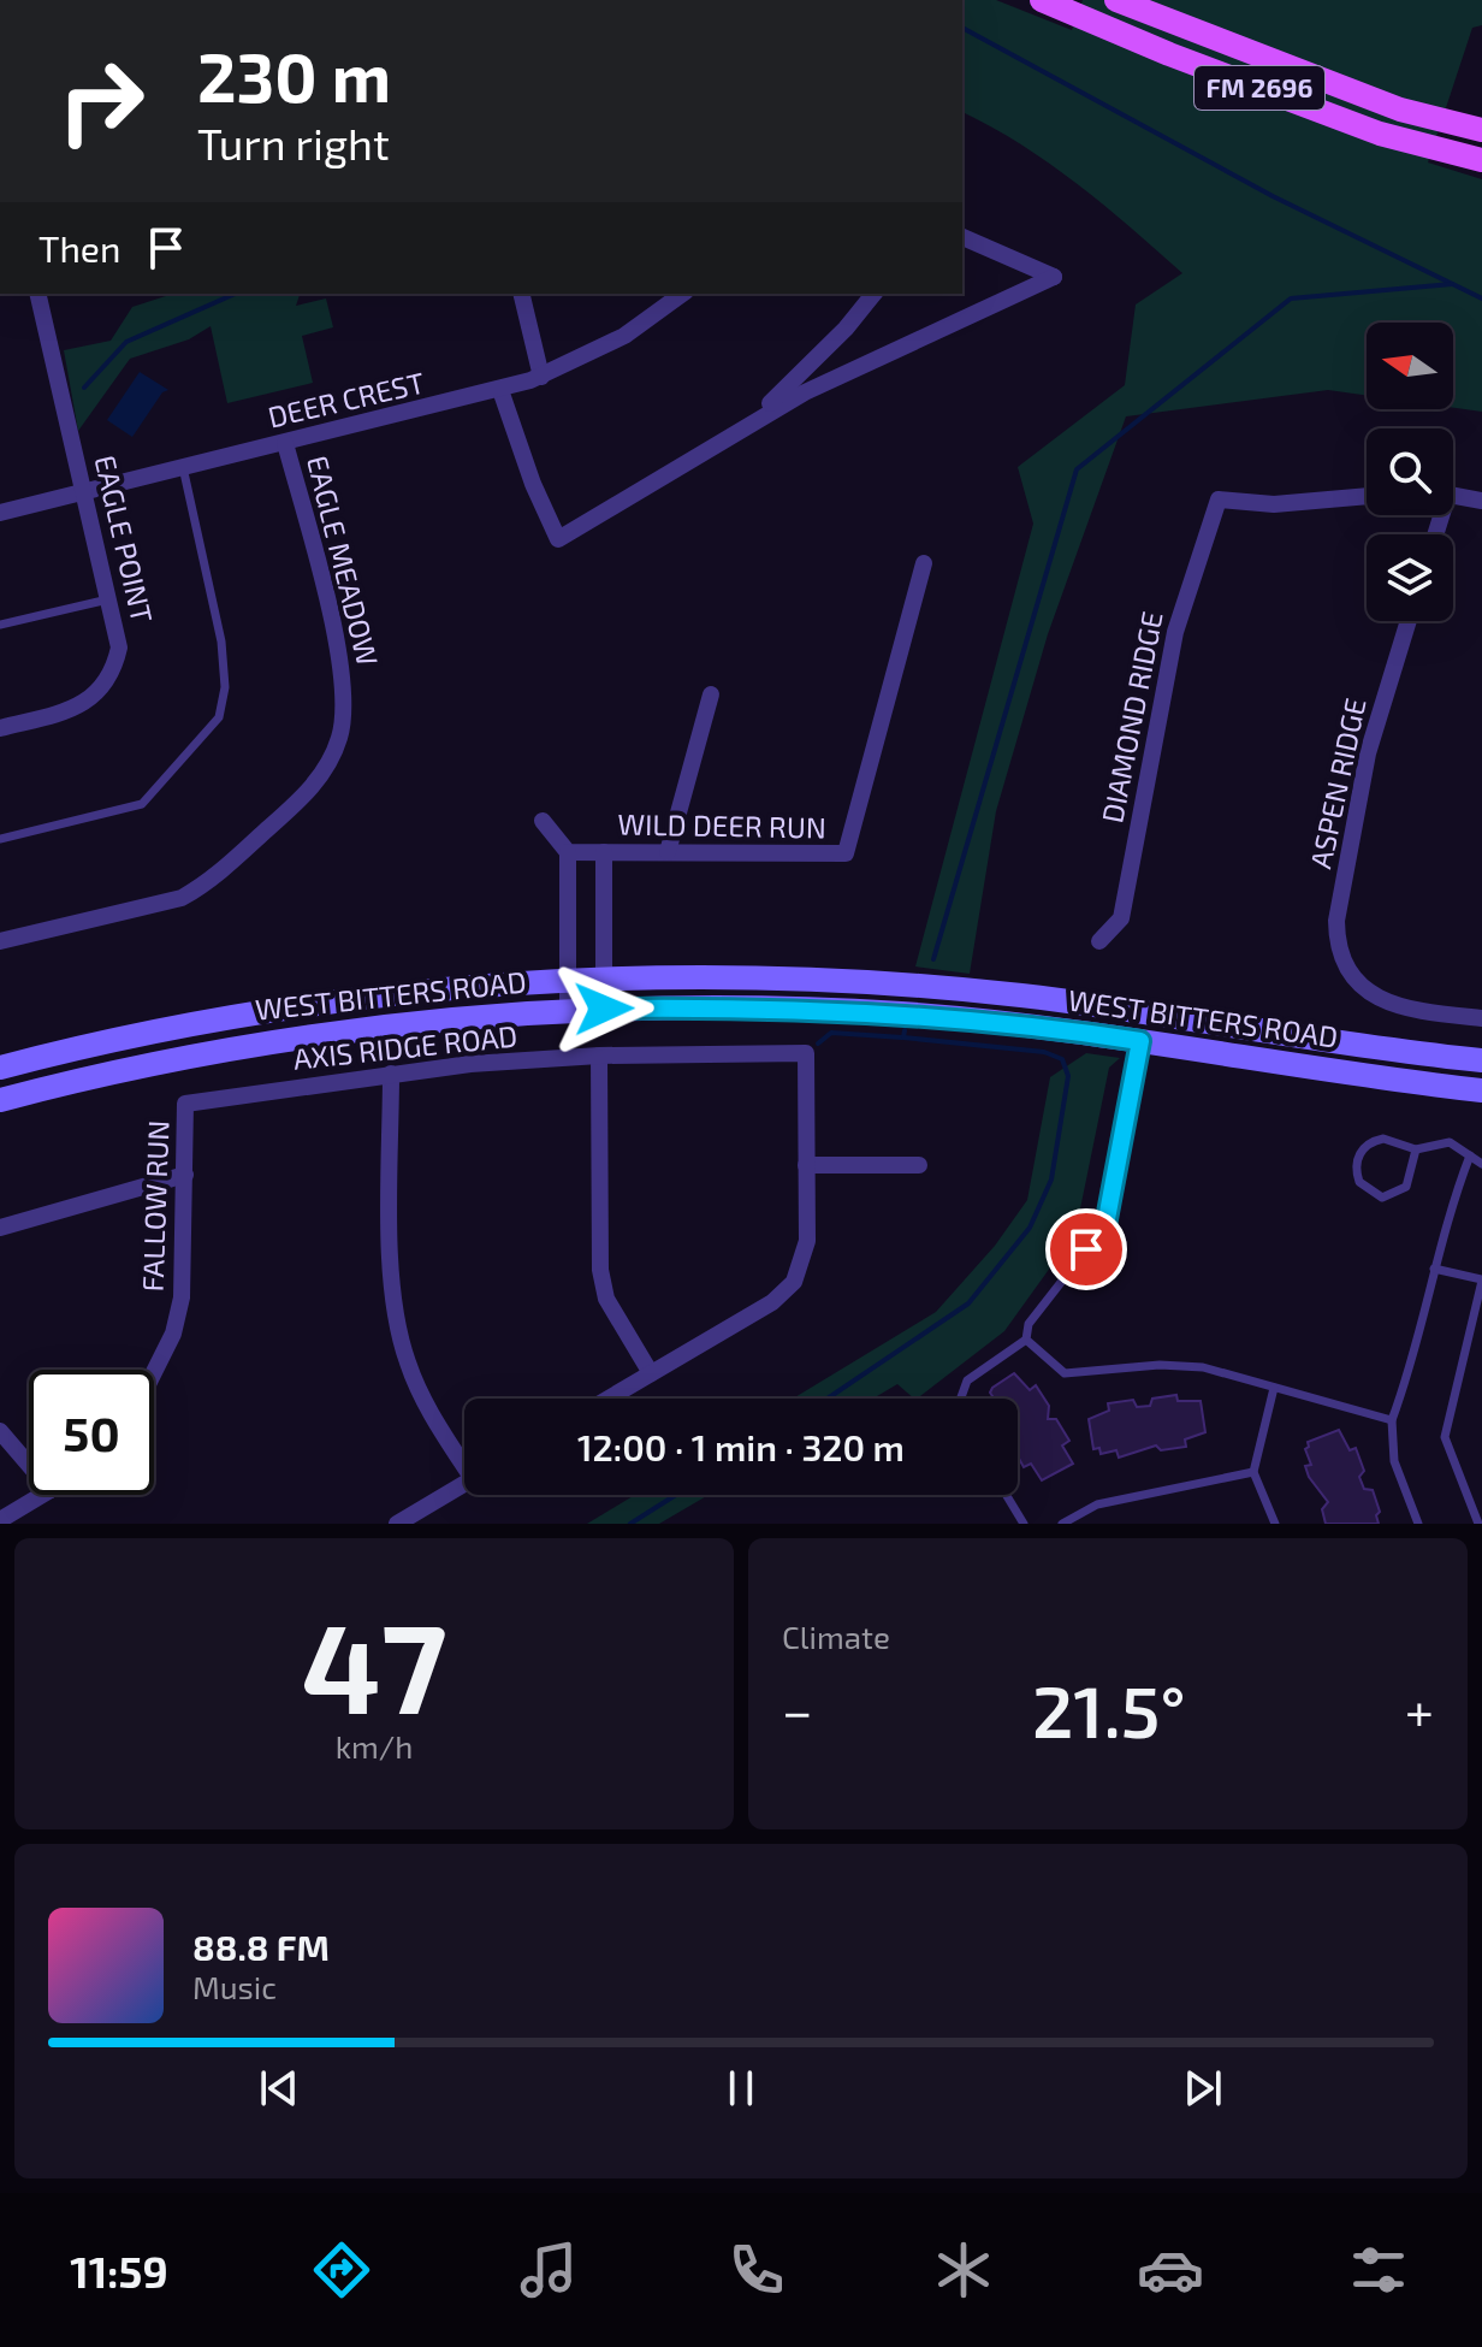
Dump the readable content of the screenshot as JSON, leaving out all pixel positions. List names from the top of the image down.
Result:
{
  "streets": {
    "main road": ["FM 2696", "WEST BITTERS ROAD"],
    "street": [
      "DEER CREST",
      "EAGLE POINT",
      "EAGLE MEADOW",
      "DIAMOND RIDGE",
      "ASPEN RIDGE",
      "WILD DEER RUN",
      "AXIS RIDGE ROAD",
      "FALLOW RUN"
    ]
  },
  "crossings": [
    ["DEER CREST", "EAGLE POINT"],
    ["DEER CREST", "EAGLE MEADOW"],
    ["AXIS RIDGE ROAD", "FALLOW RUN"]
  ],
  "north": "left",
  "page": {
    "turn": ["230 m", "Turn right"],
    "then": "Then",
    "limit": "50",
    "trip": "12:00 · 1 min · 320 m",
    "tile": [
      ["47", "km/h"],
      "Climate"
    ],
    "heat": ["−", "21.5°", "+"],
    "song": ["88.8 FM", "Music"],
    "tabs": "11:59"
  }
}
